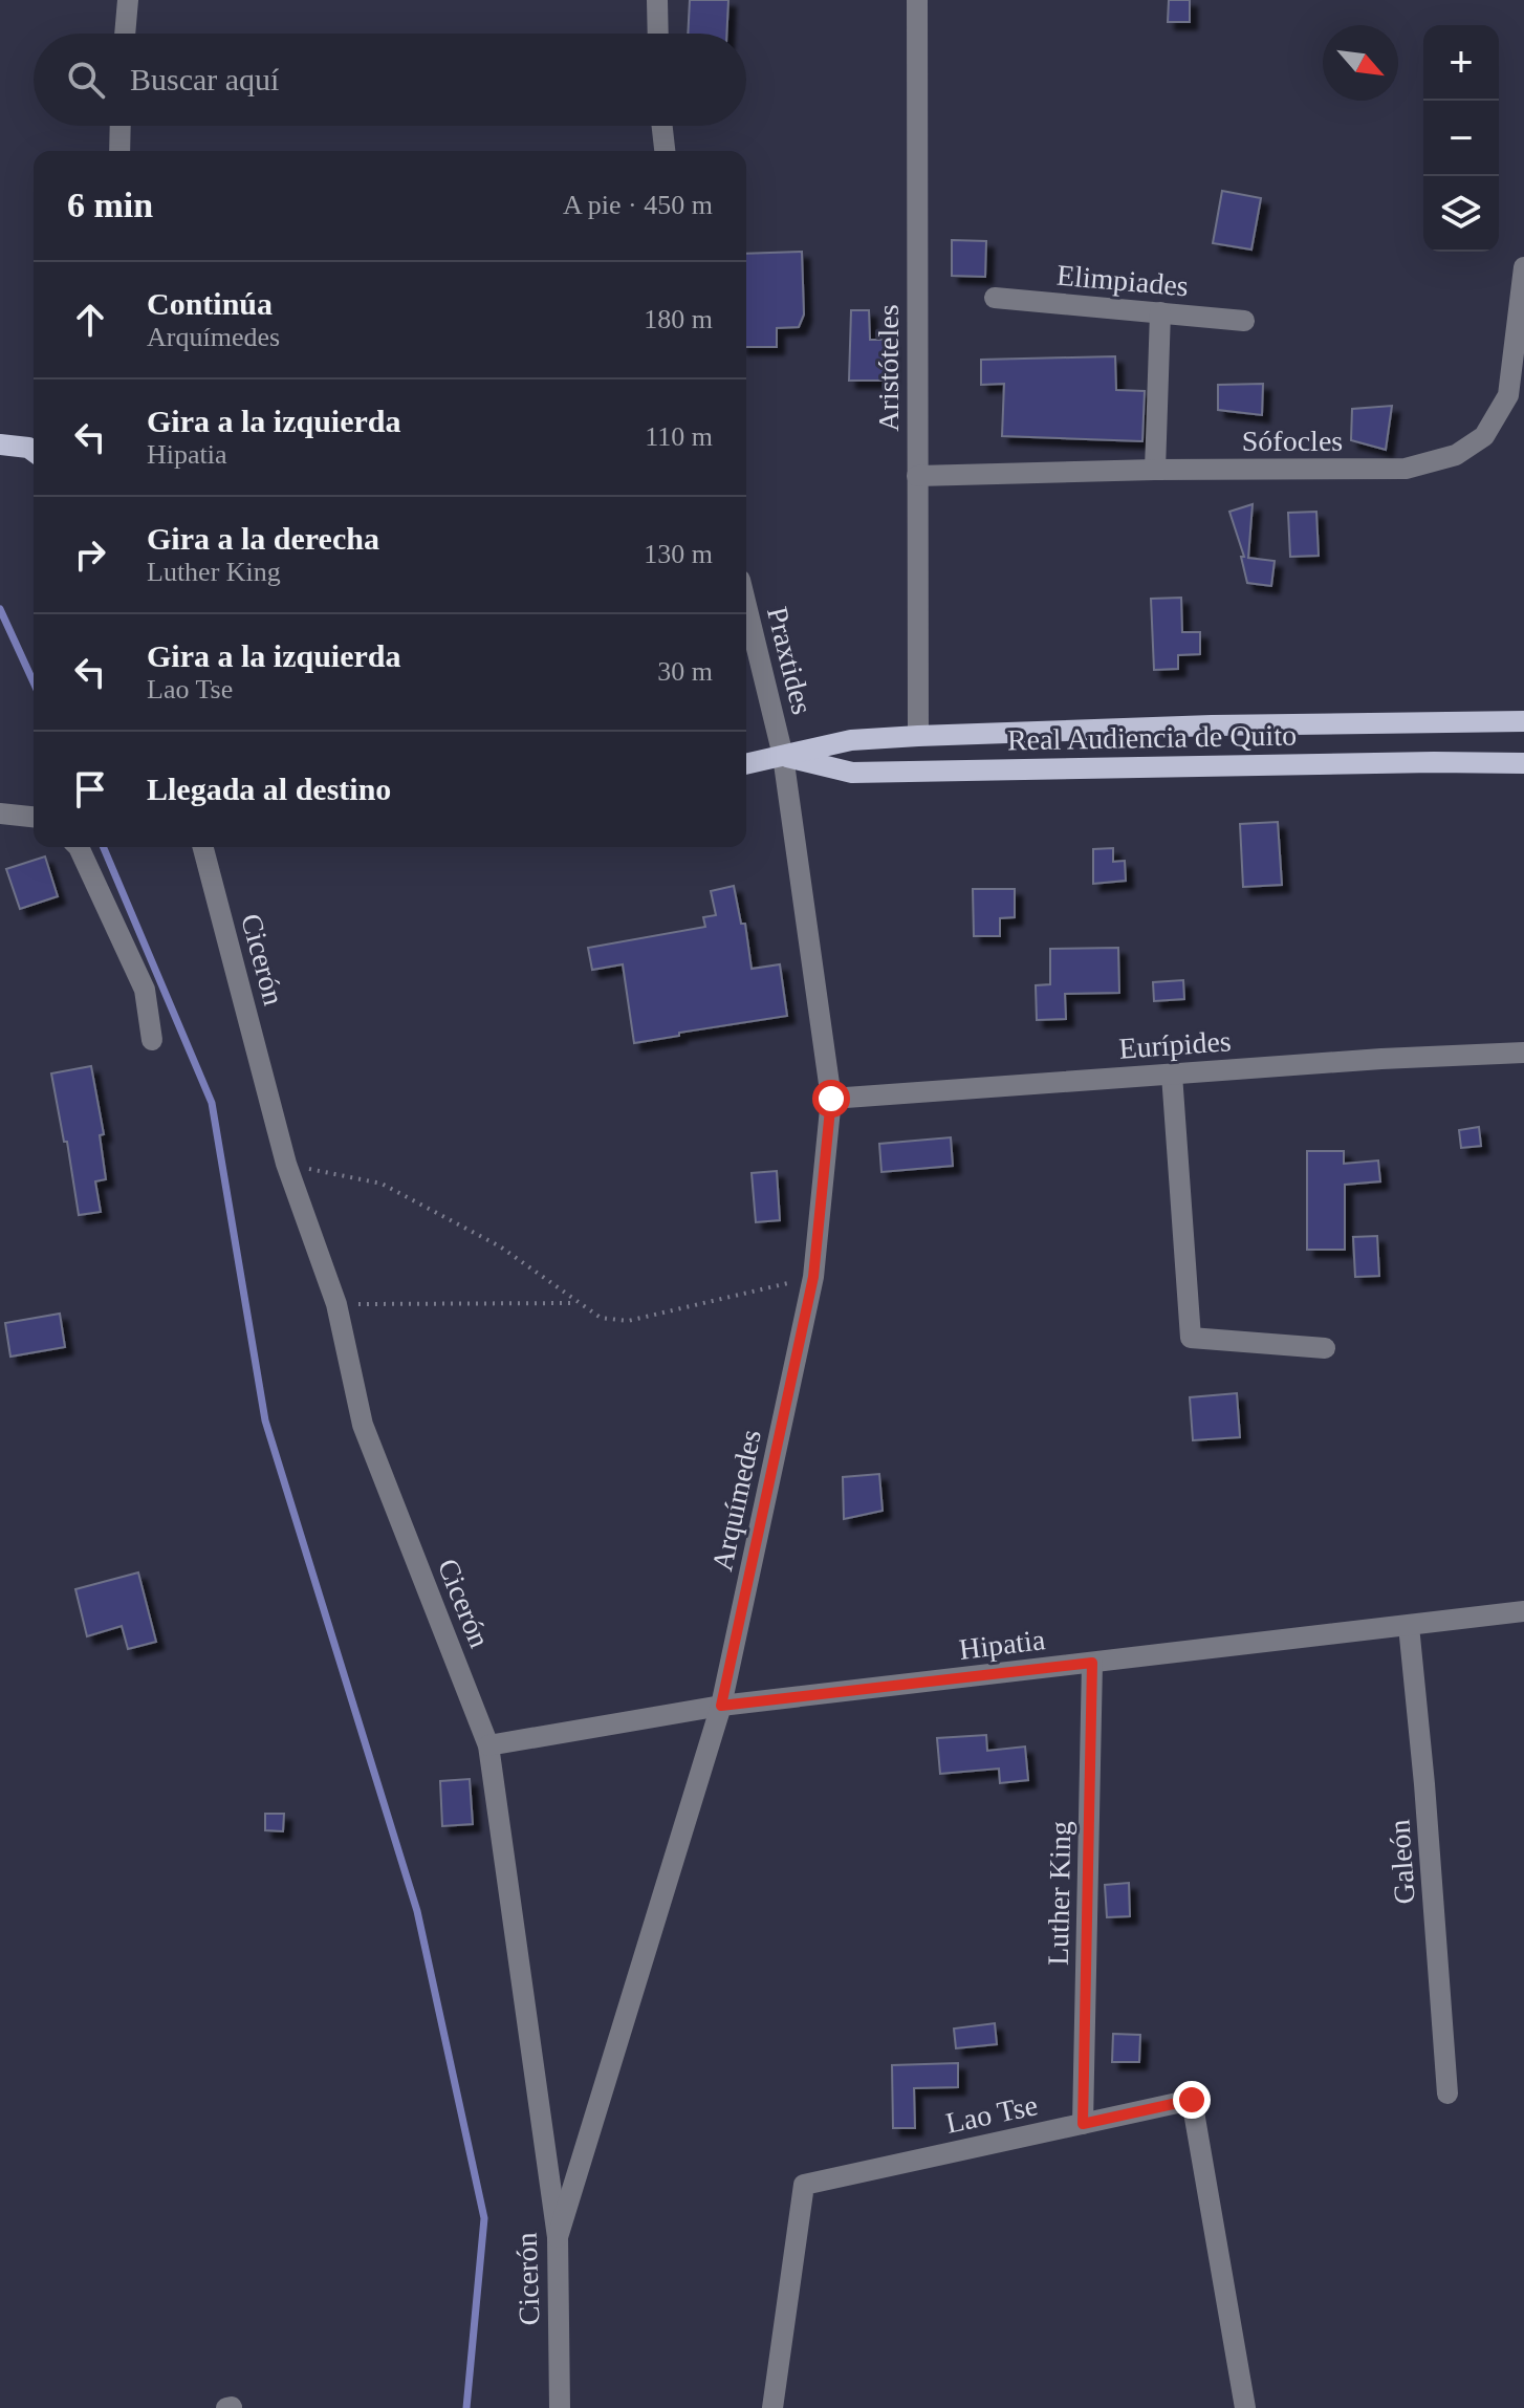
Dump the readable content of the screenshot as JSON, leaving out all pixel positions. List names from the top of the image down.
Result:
{
  "streets": {
    "main road": ["Real Audiencia de Quito"],
    "street": [
      "Elimpiades",
      "Aristóteles",
      "Sófocles",
      "Praxtides",
      "Cicerón",
      "Eurípides",
      "Arquímedes",
      "Hipatia",
      "Galeón",
      "Luther King",
      "Lao Tse"
    ]
  },
  "crossings": [
    ["Aristóteles", "Sófocles"],
    ["Aristóteles", "Real Audiencia de Quito"],
    ["Praxtides", "Real Audiencia de Quito"],
    ["Praxtides", "Arquímedes"],
    ["Real Audiencia de Quito", "Arquímedes"],
    ["Cicerón", "Arquímedes"],
    ["Cicerón", "Hipatia"],
    ["Eurípides", "Arquímedes"],
    ["Arquímedes", "Hipatia"],
    ["Hipatia", "Galeón"],
    ["Hipatia", "Luther King"],
    ["Luther King", "Lao Tse"]
  ],
  "north": "bottom right",
  "page": {
    "map_buttons": ["+", "−"],
    "search": "Buscar aquí",
    "heading": ["6 min", "A pie · 450 m"],
    "list": [
      ["Continúa", "Arquímedes", "180 m"],
      ["Gira a la izquierda", "Hipatia", "110 m"],
      ["Gira a la derecha", "Luther King", "130 m"],
      ["Gira a la izquierda", "Lao Tse", "30 m"],
      "Llegada al destino"
    ]
  }
}
